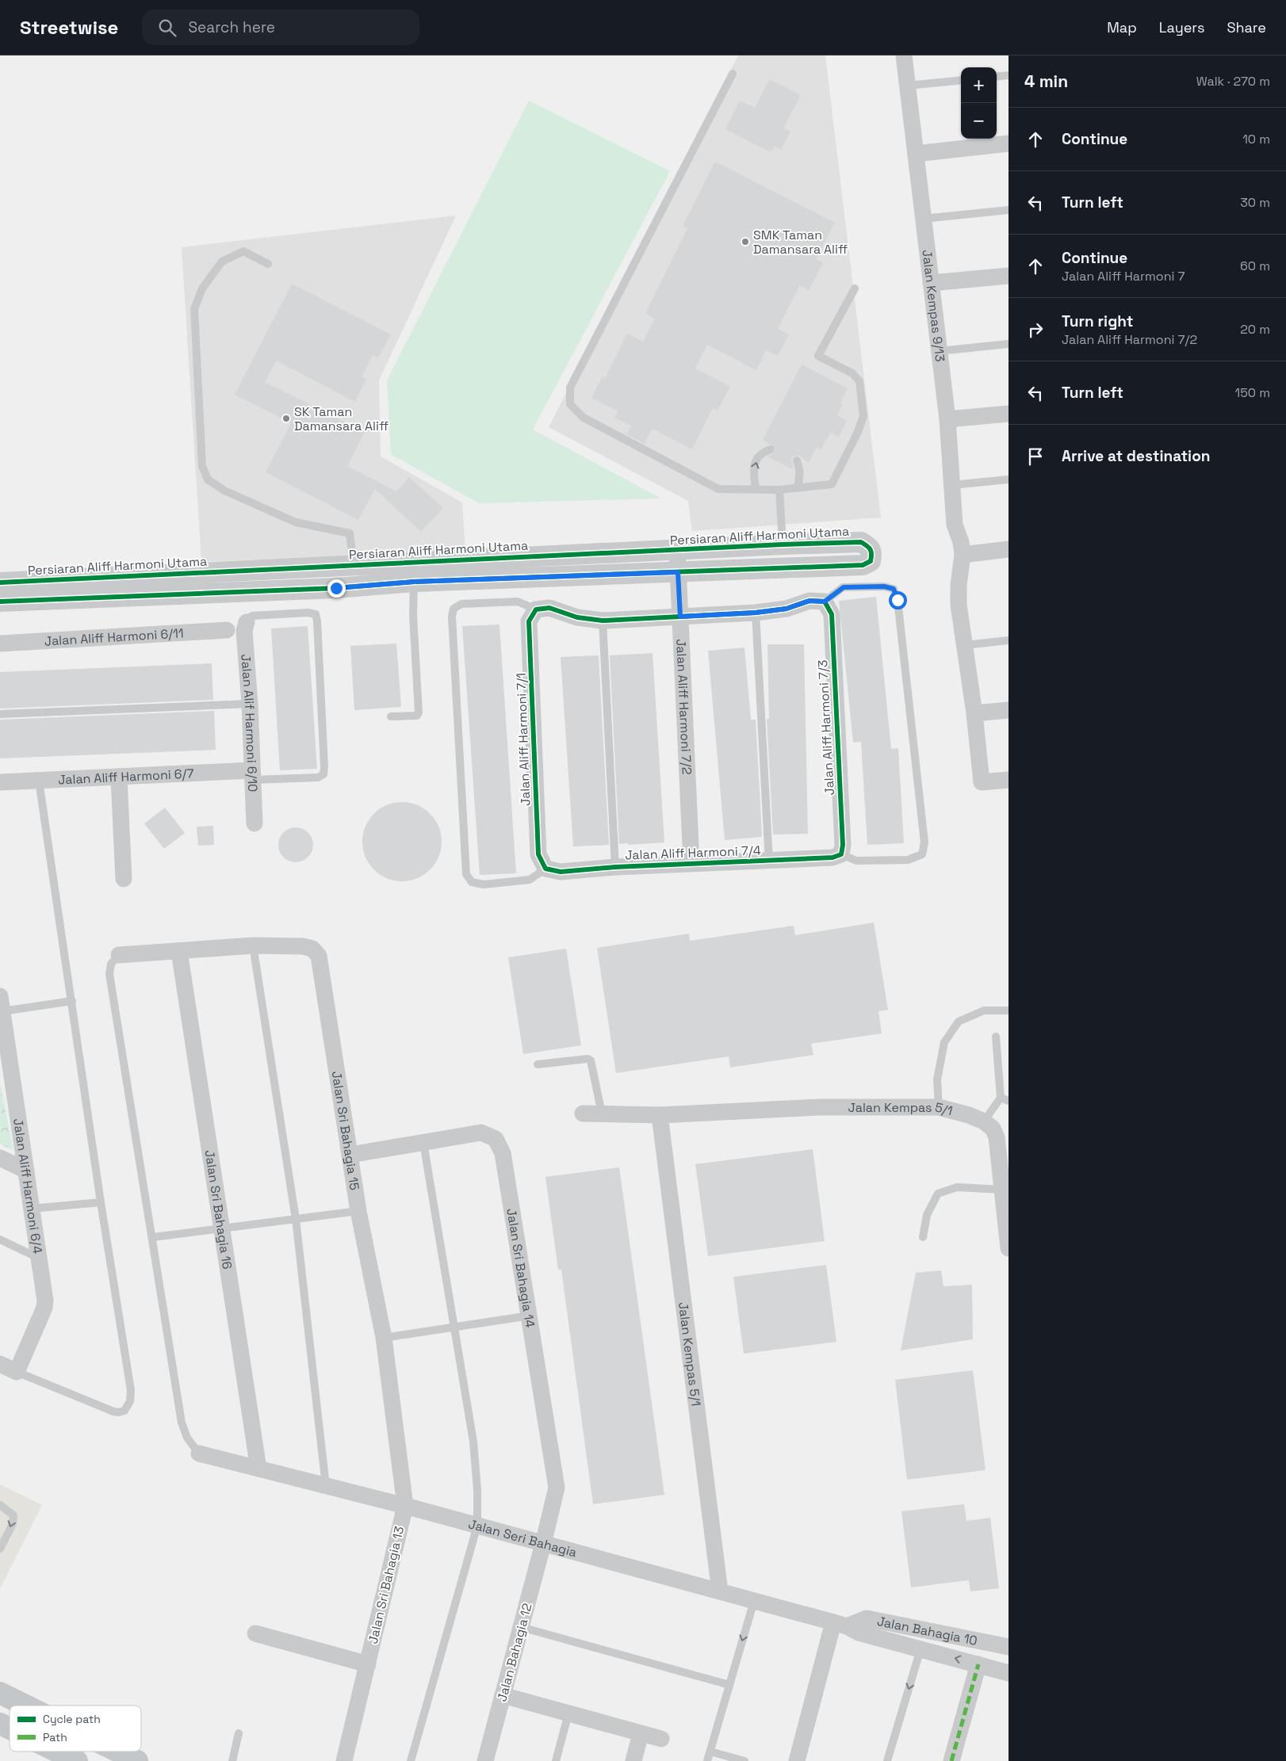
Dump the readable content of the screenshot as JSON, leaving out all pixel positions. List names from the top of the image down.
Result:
{
  "streets": {
    "street": [
      "Jalan Kempas 9/13",
      "Persiaran Aliff Harmoni Utama",
      "Jalan Aliff Harmoni 6/11",
      "Jalan Aliff Harmoni 7/2",
      "Jalan Alif Harmoni 6/10",
      "Jalan Aliff Harmoni 7/3",
      "Jalan Aliff Harmoni 7/1",
      "Jalan Aliff Harmoni 6/7",
      "Jalan Aliff Harmoni 7/4",
      "Jalan Kempas 5/1",
      "Jalan Sri Bahagia 15",
      "Jalan Aliff Harmoni 6/4",
      "Jalan Sri Bahagia 16",
      "Jalan Sri Bahagia 14",
      "Jalan Seri Bahagia",
      "Jalan Sri Bahagia 13",
      "Jalan Bahagia 10",
      "Jalan Bahagia 12"
    ]
  },
  "crossings": [
    ["Persiaran Aliff Harmoni Utama", "Jalan Aliff Harmoni 7/2"],
    ["Jalan Aliff Harmoni 7/2", "Jalan Aliff Harmoni 7/4"],
    ["Jalan Alif Harmoni 6/10", "Jalan Aliff Harmoni 6/7"],
    ["Jalan Aliff Harmoni 7/3", "Jalan Aliff Harmoni 7/4"],
    ["Jalan Aliff Harmoni 7/1", "Jalan Aliff Harmoni 7/4"],
    ["Jalan Kempas 5/1", "Jalan Seri Bahagia"],
    ["Jalan Sri Bahagia 15", "Jalan Sri Bahagia 16"],
    ["Jalan Sri Bahagia 15", "Jalan Sri Bahagia 14"],
    ["Jalan Sri Bahagia 15", "Jalan Seri Bahagia"],
    ["Jalan Sri Bahagia 15", "Jalan Sri Bahagia 13"],
    ["Jalan Sri Bahagia 16", "Jalan Seri Bahagia"],
    ["Jalan Sri Bahagia 14", "Jalan Seri Bahagia"],
    ["Jalan Sri Bahagia 14", "Jalan Bahagia 12"],
    ["Jalan Seri Bahagia", "Jalan Sri Bahagia 13"],
    ["Jalan Seri Bahagia", "Jalan Bahagia 10"],
    ["Jalan Seri Bahagia", "Jalan Bahagia 12"]
  ],
  "places": ["SMK Taman Damansara Aliff", "SK Taman Damansara Aliff"],
  "legend": ["Cycle path", "Path"],
  "page": {
    "header": "Streetwise",
    "search": "Search here",
    "nav": ["Map", "Layers", "Share"],
    "heading": ["4 min", "Walk · 270 m"],
    "map_buttons": ["+", "−"],
    "list": [
      ["Continue", "10 m"],
      ["Turn left", "30 m"],
      ["Continue", "Jalan Aliff Harmoni 7", "60 m"],
      ["Turn right", "Jalan Aliff Harmoni 7/2", "20 m"],
      ["Turn left", "150 m"],
      "Arrive at destination"
    ]
  }
}
